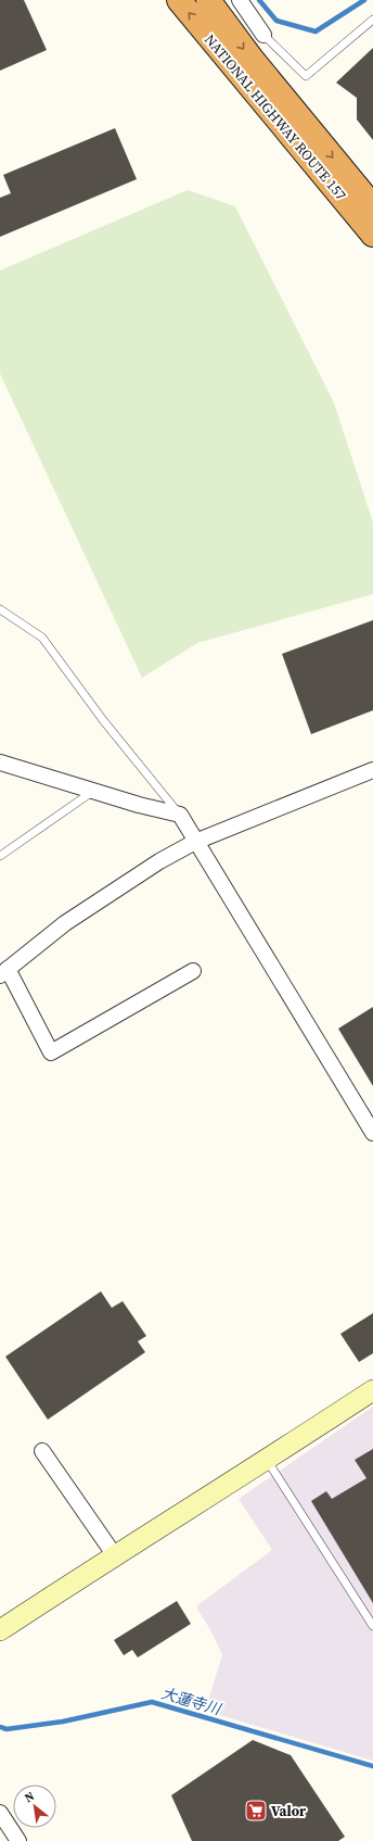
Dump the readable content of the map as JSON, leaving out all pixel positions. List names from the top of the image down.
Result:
{
  "streets": {
    "highway": ["NATIONAL HIGHWAY ROUTE 157"]
  },
  "water": ["大蓮寺川"],
  "places": {
    "supermarket": ["Valor"]
  },
  "north": "top left"
}
